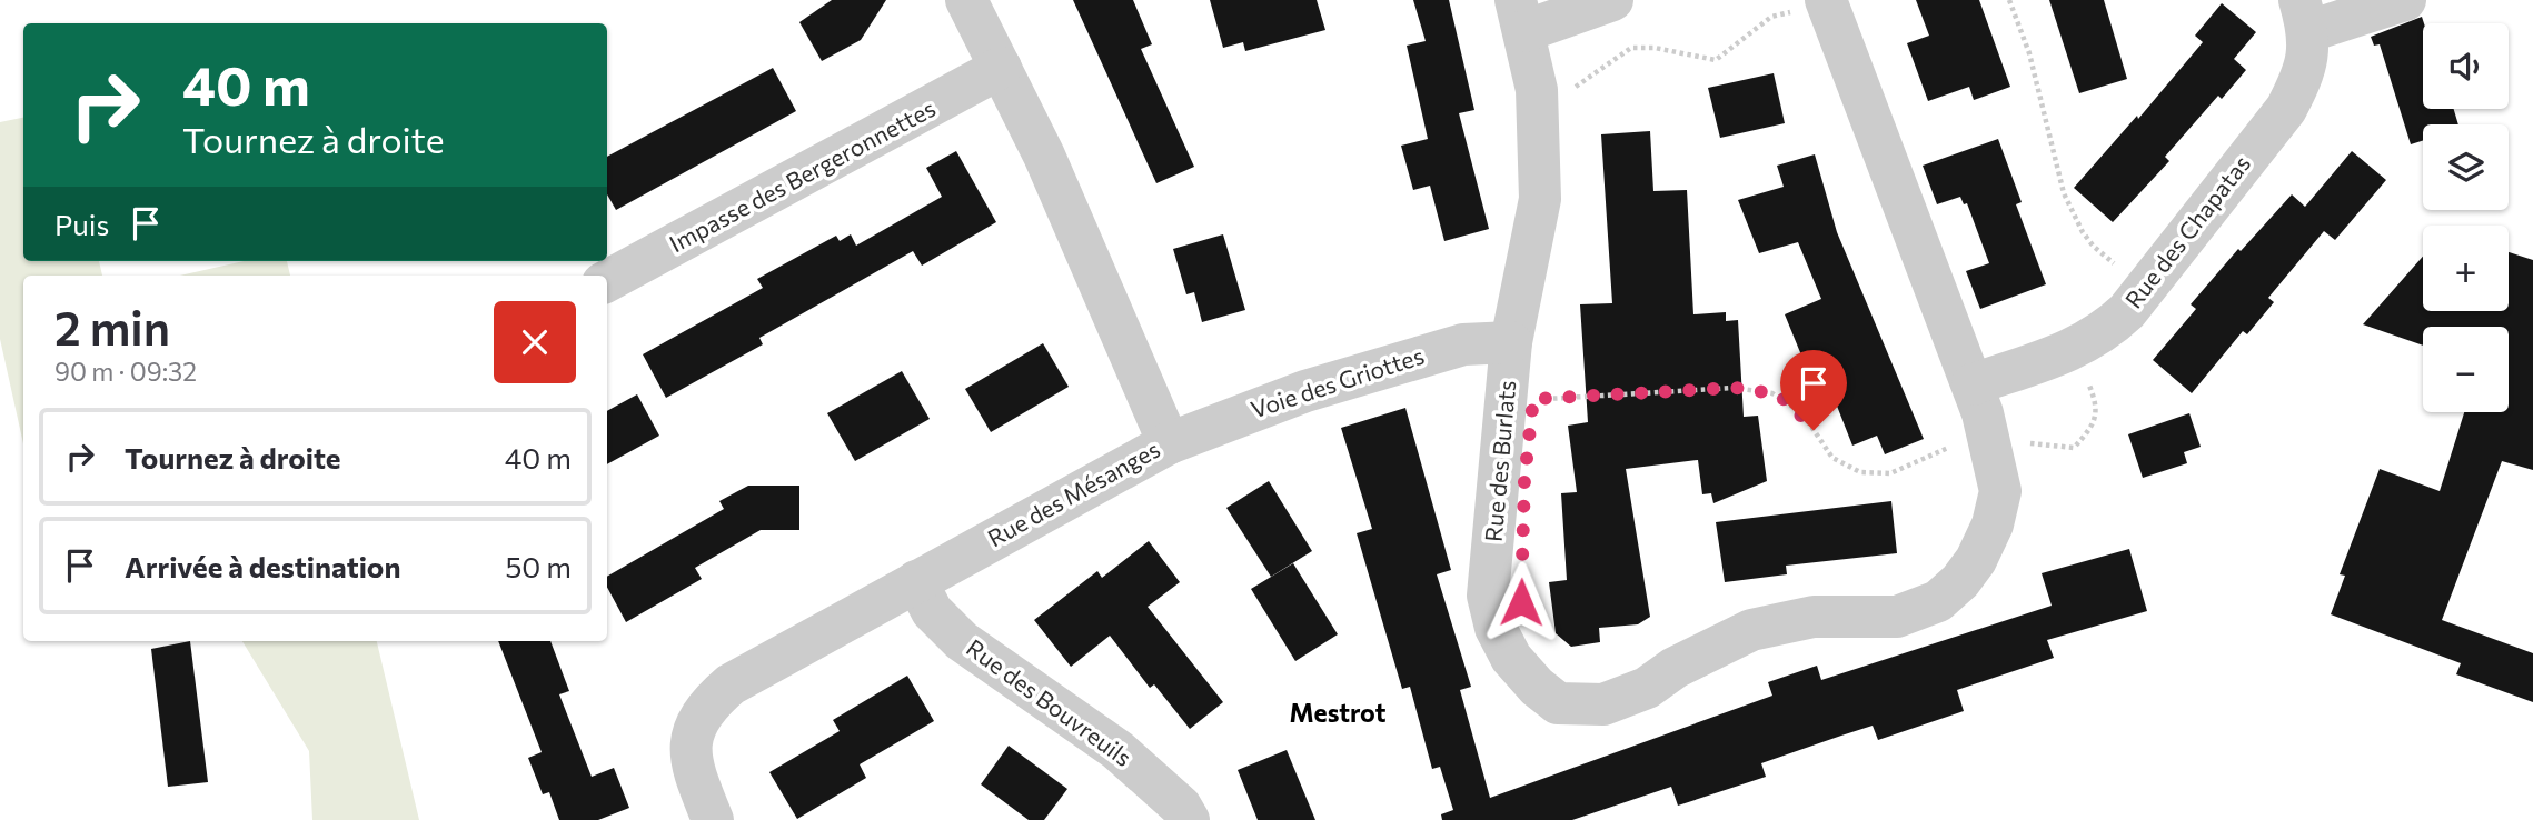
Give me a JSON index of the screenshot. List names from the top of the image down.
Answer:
{
  "streets": {
    "street": [
      "Impasse des Bergeronnettes",
      "Rue des Chapatas",
      "Voie des Griottes",
      "Rue des Burlats",
      "Rue des Mésanges",
      "Rue des Bouvreuils"
    ]
  },
  "crossings": [
    ["Impasse des Bergeronnettes", "Rue des Mésanges"],
    ["Rue des Chapatas", "Rue des Burlats"],
    ["Voie des Griottes", "Rue des Burlats"],
    ["Voie des Griottes", "Rue des Mésanges"],
    ["Rue des Mésanges", "Rue des Bouvreuils"]
  ],
  "districts": ["Mestrot"],
  "page": {
    "map_buttons": ["+", "−"],
    "turn": ["40 m", "Tournez à droite"],
    "then": "Puis",
    "heading": ["2 min", "90 m · 09:32"],
    "list": [
      {
        "name": "Tournez à droite",
        "value": "40 m"
      },
      {
        "name": "Arrivée à destination",
        "value": "50 m"
      }
    ]
  }
}
